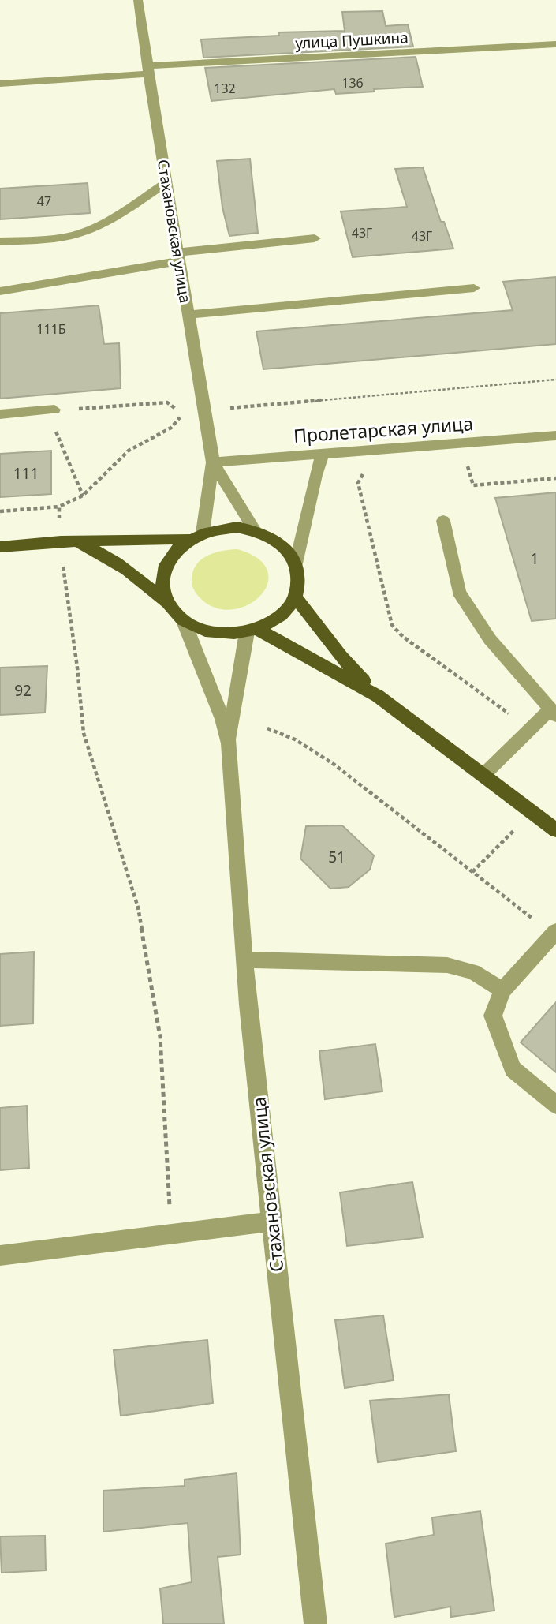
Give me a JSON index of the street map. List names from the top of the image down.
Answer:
{
  "streets": {
    "street": ["улица Пушкина", "Стахановская улица", "Пролетарская улица"]
  },
  "crossings": [
    ["улица Пушкина", "Стахановская улица"],
    ["Стахановская улица", "Пролетарская улица"]
  ],
  "house_numbers": [
    "136",
    "132",
    "47",
    "43Г",
    "43Г",
    "111Б",
    "111",
    "1",
    "92",
    "51"
  ]
}
